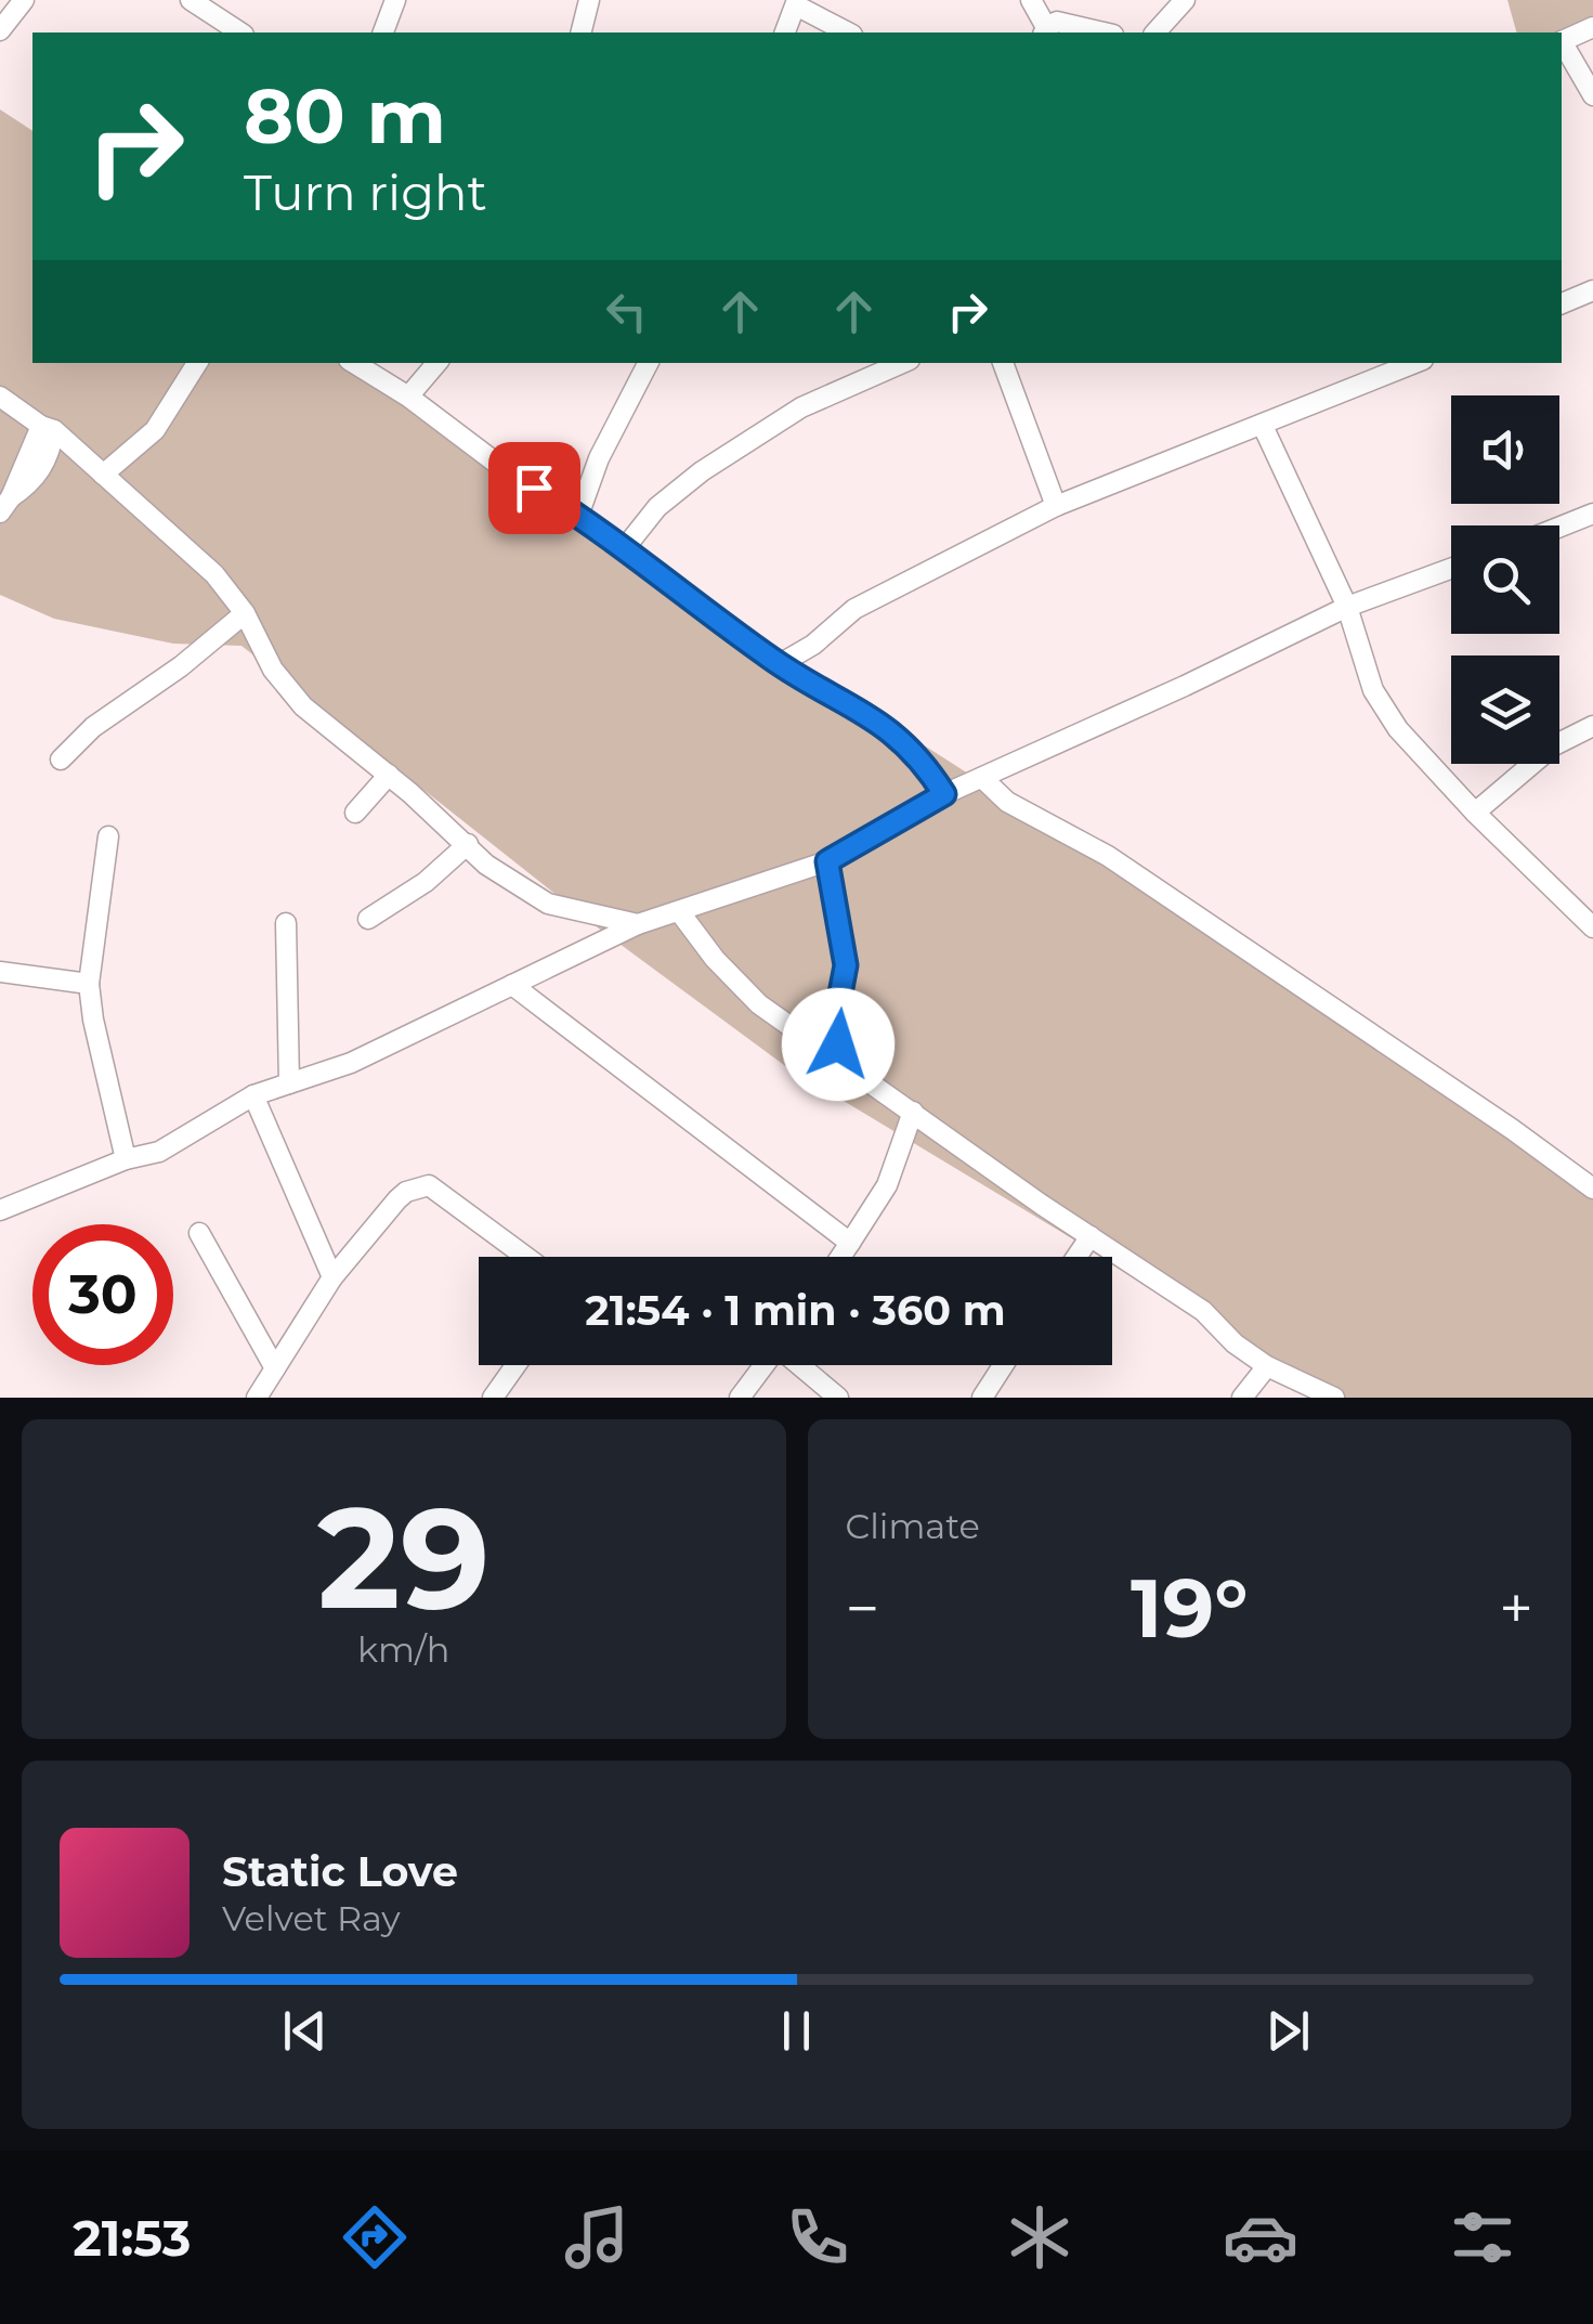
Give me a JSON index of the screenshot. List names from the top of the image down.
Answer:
{
  "page": {
    "turn": ["80 m", "Turn right"],
    "limit": "30",
    "trip": "21:54 · 1 min · 360 m",
    "tile": [
      ["29", "km/h"],
      "Climate"
    ],
    "heat": ["−", "19°", "+"],
    "song": ["Static Love", "Velvet Ray"],
    "tabs": "21:53"
  }
}
